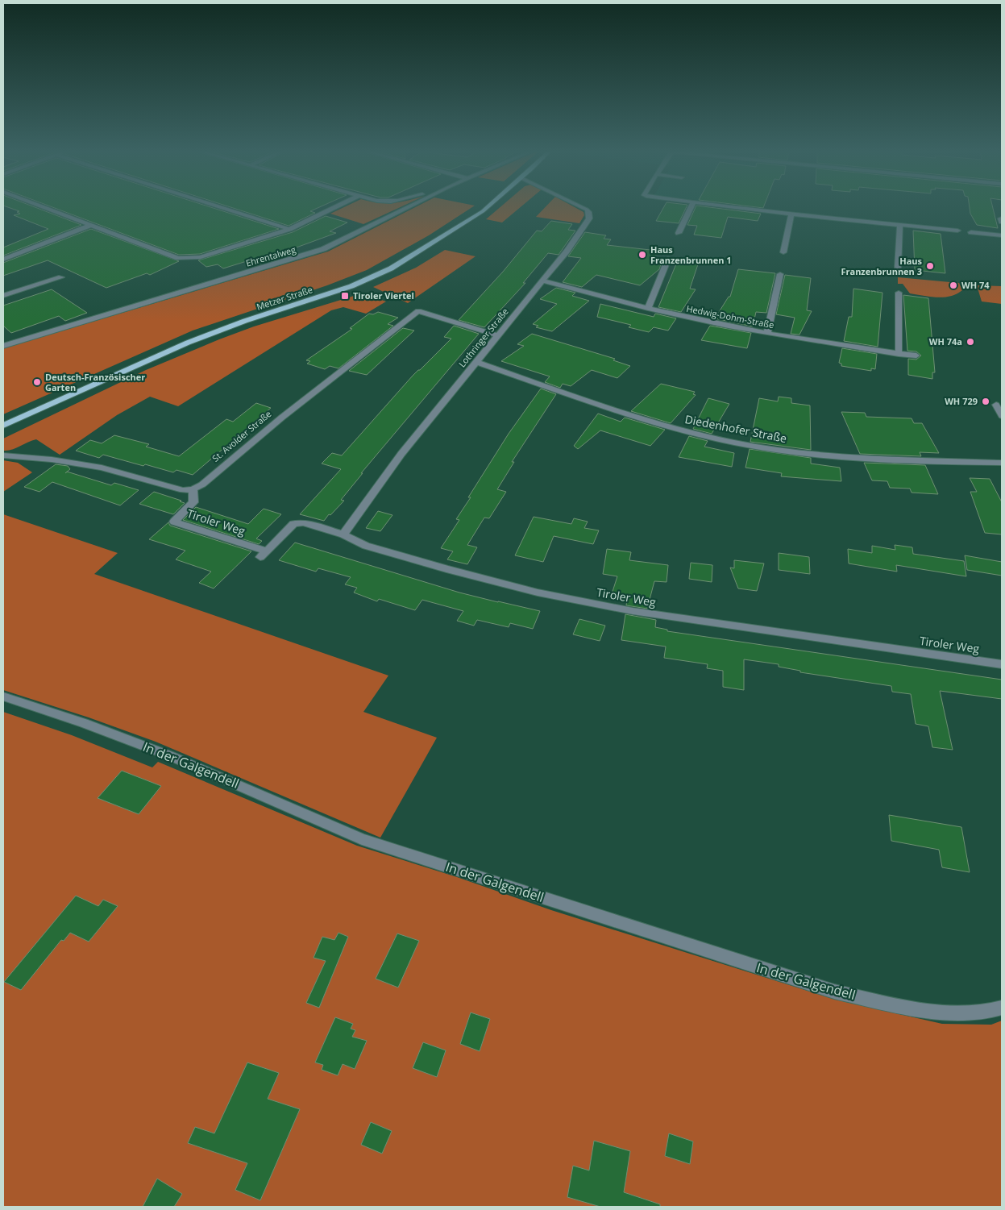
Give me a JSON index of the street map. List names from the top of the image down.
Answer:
{
  "streets": {
    "main road": ["Metzer Straße"],
    "street": [
      "Ehrentalweg",
      "Hedwig-Dohm-Straße",
      "Lothringer Straße",
      "Diedenhofer Straße",
      "St. Avolder Straße",
      "Tiroler Weg",
      "In der Galgendell"
    ]
  },
  "crossings": [
    ["Hedwig-Dohm-Straße", "Lothringer Straße"],
    ["Lothringer Straße", "Diedenhofer Straße"],
    ["Lothringer Straße", "St. Avolder Straße"],
    ["Lothringer Straße", "Tiroler Weg"],
    ["St. Avolder Straße", "Tiroler Weg"]
  ],
  "places": {
    "other": [
      "Haus Franzenbrunnen 1",
      "Haus Franzenbrunnen 3",
      "WH 74",
      "WH 74a",
      "Deutsch-Französischer Garten",
      "WH 729"
    ],
    "transit": ["Tiroler Viertel"]
  }
}
